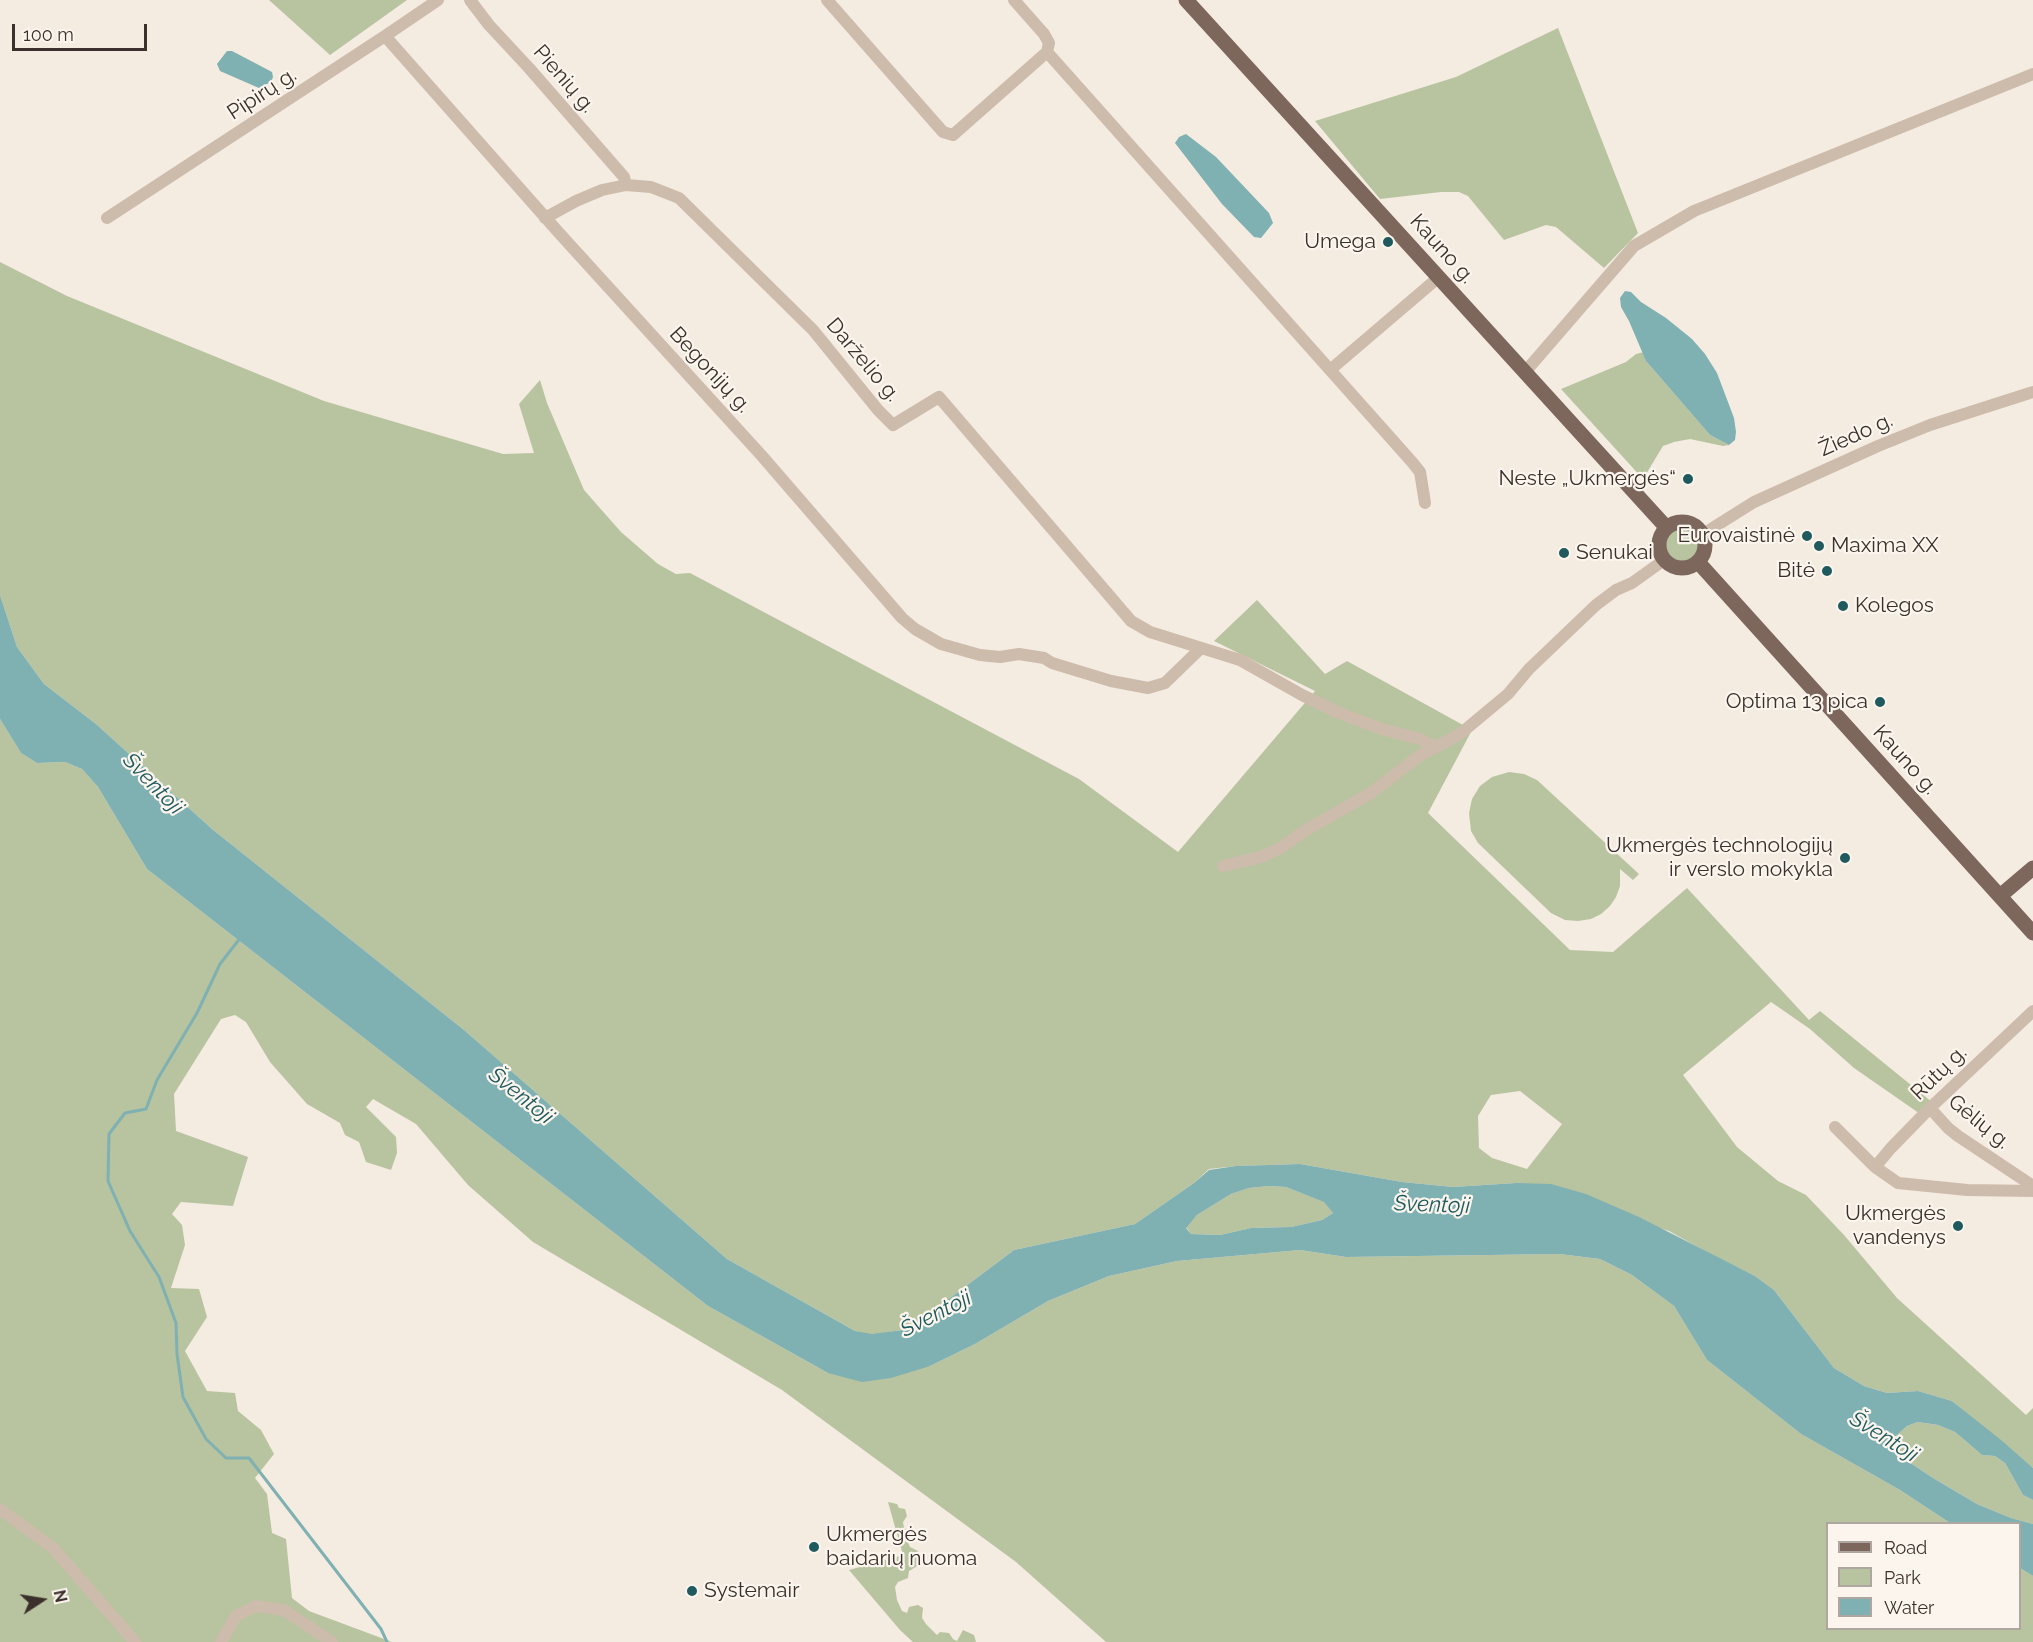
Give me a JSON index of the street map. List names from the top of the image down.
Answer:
{
  "streets": {
    "main road": ["Kauno g."],
    "street": [
      "Pienių g.",
      "Pipirų g.",
      "Darželio g.",
      "Begonijų g.",
      "Žiedo g.",
      "Rūtų g.",
      "Gėlių g."
    ]
  },
  "crossings": [
    ["Pienių g.", "Darželio g."],
    ["Pipirų g.", "Begonijų g."],
    ["Kauno g.", "Žiedo g."],
    ["Darželio g.", "Begonijų g."],
    ["Rūtų g.", "Gėlių g."]
  ],
  "water": ["Šventoji"],
  "places": [
    "Umega",
    "Neste „Ukmergės“",
    "Eurovaistinė",
    "Maxima XX",
    "Senukai",
    "Bitė",
    "Kolegos",
    "Optima 13 pica",
    "Ukmergės technologijų ir verslo mokykla",
    "Ukmergės vandenys",
    "Ukmergės baidarių nuoma",
    "Systemair"
  ],
  "legend": ["Road", "Park", "Water"],
  "scale_bar": "100 m",
  "north": "right"
}
